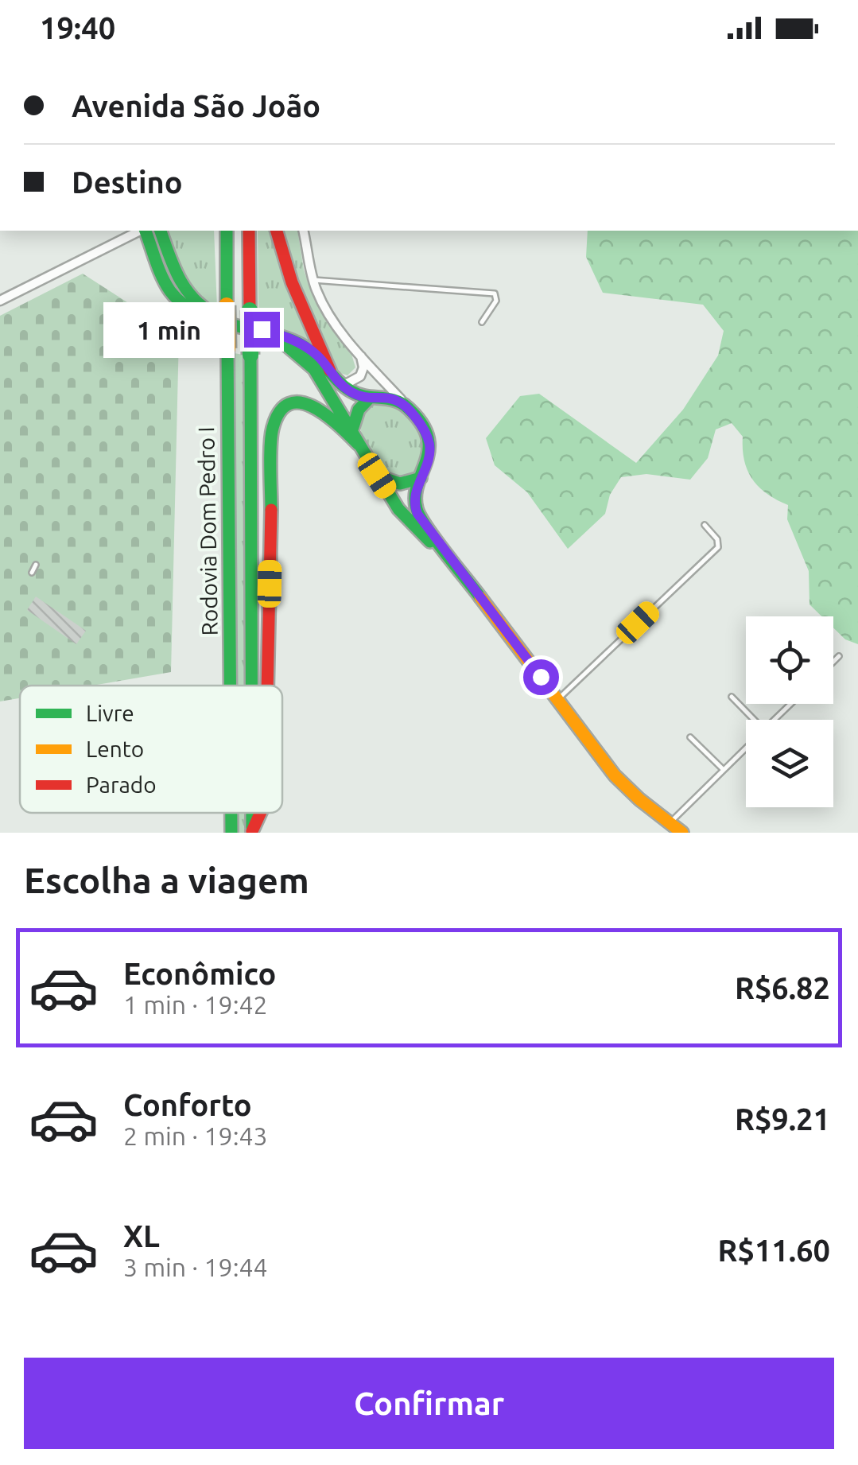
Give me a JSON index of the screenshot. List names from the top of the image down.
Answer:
{
  "streets": {
    "main road": ["Rodovia Dom Pedro I"]
  },
  "legend": ["Livre", "Lento", "Parado"],
  "page": {
    "status": "19:40",
    "banner": ["Avenida São João", "Destino"],
    "bubble": "1 min",
    "heading": "Escolha a viagem",
    "list": [
      {
        "name": "Econômico",
        "note": "1 min · 19:42",
        "value": "R$6.82"
      },
      {
        "name": "Conforto",
        "note": "2 min · 19:43",
        "value": "R$9.21"
      },
      {
        "name": "XL",
        "note": "3 min · 19:44",
        "value": "R$11.60"
      }
    ],
    "buttons": "Confirmar"
  }
}
